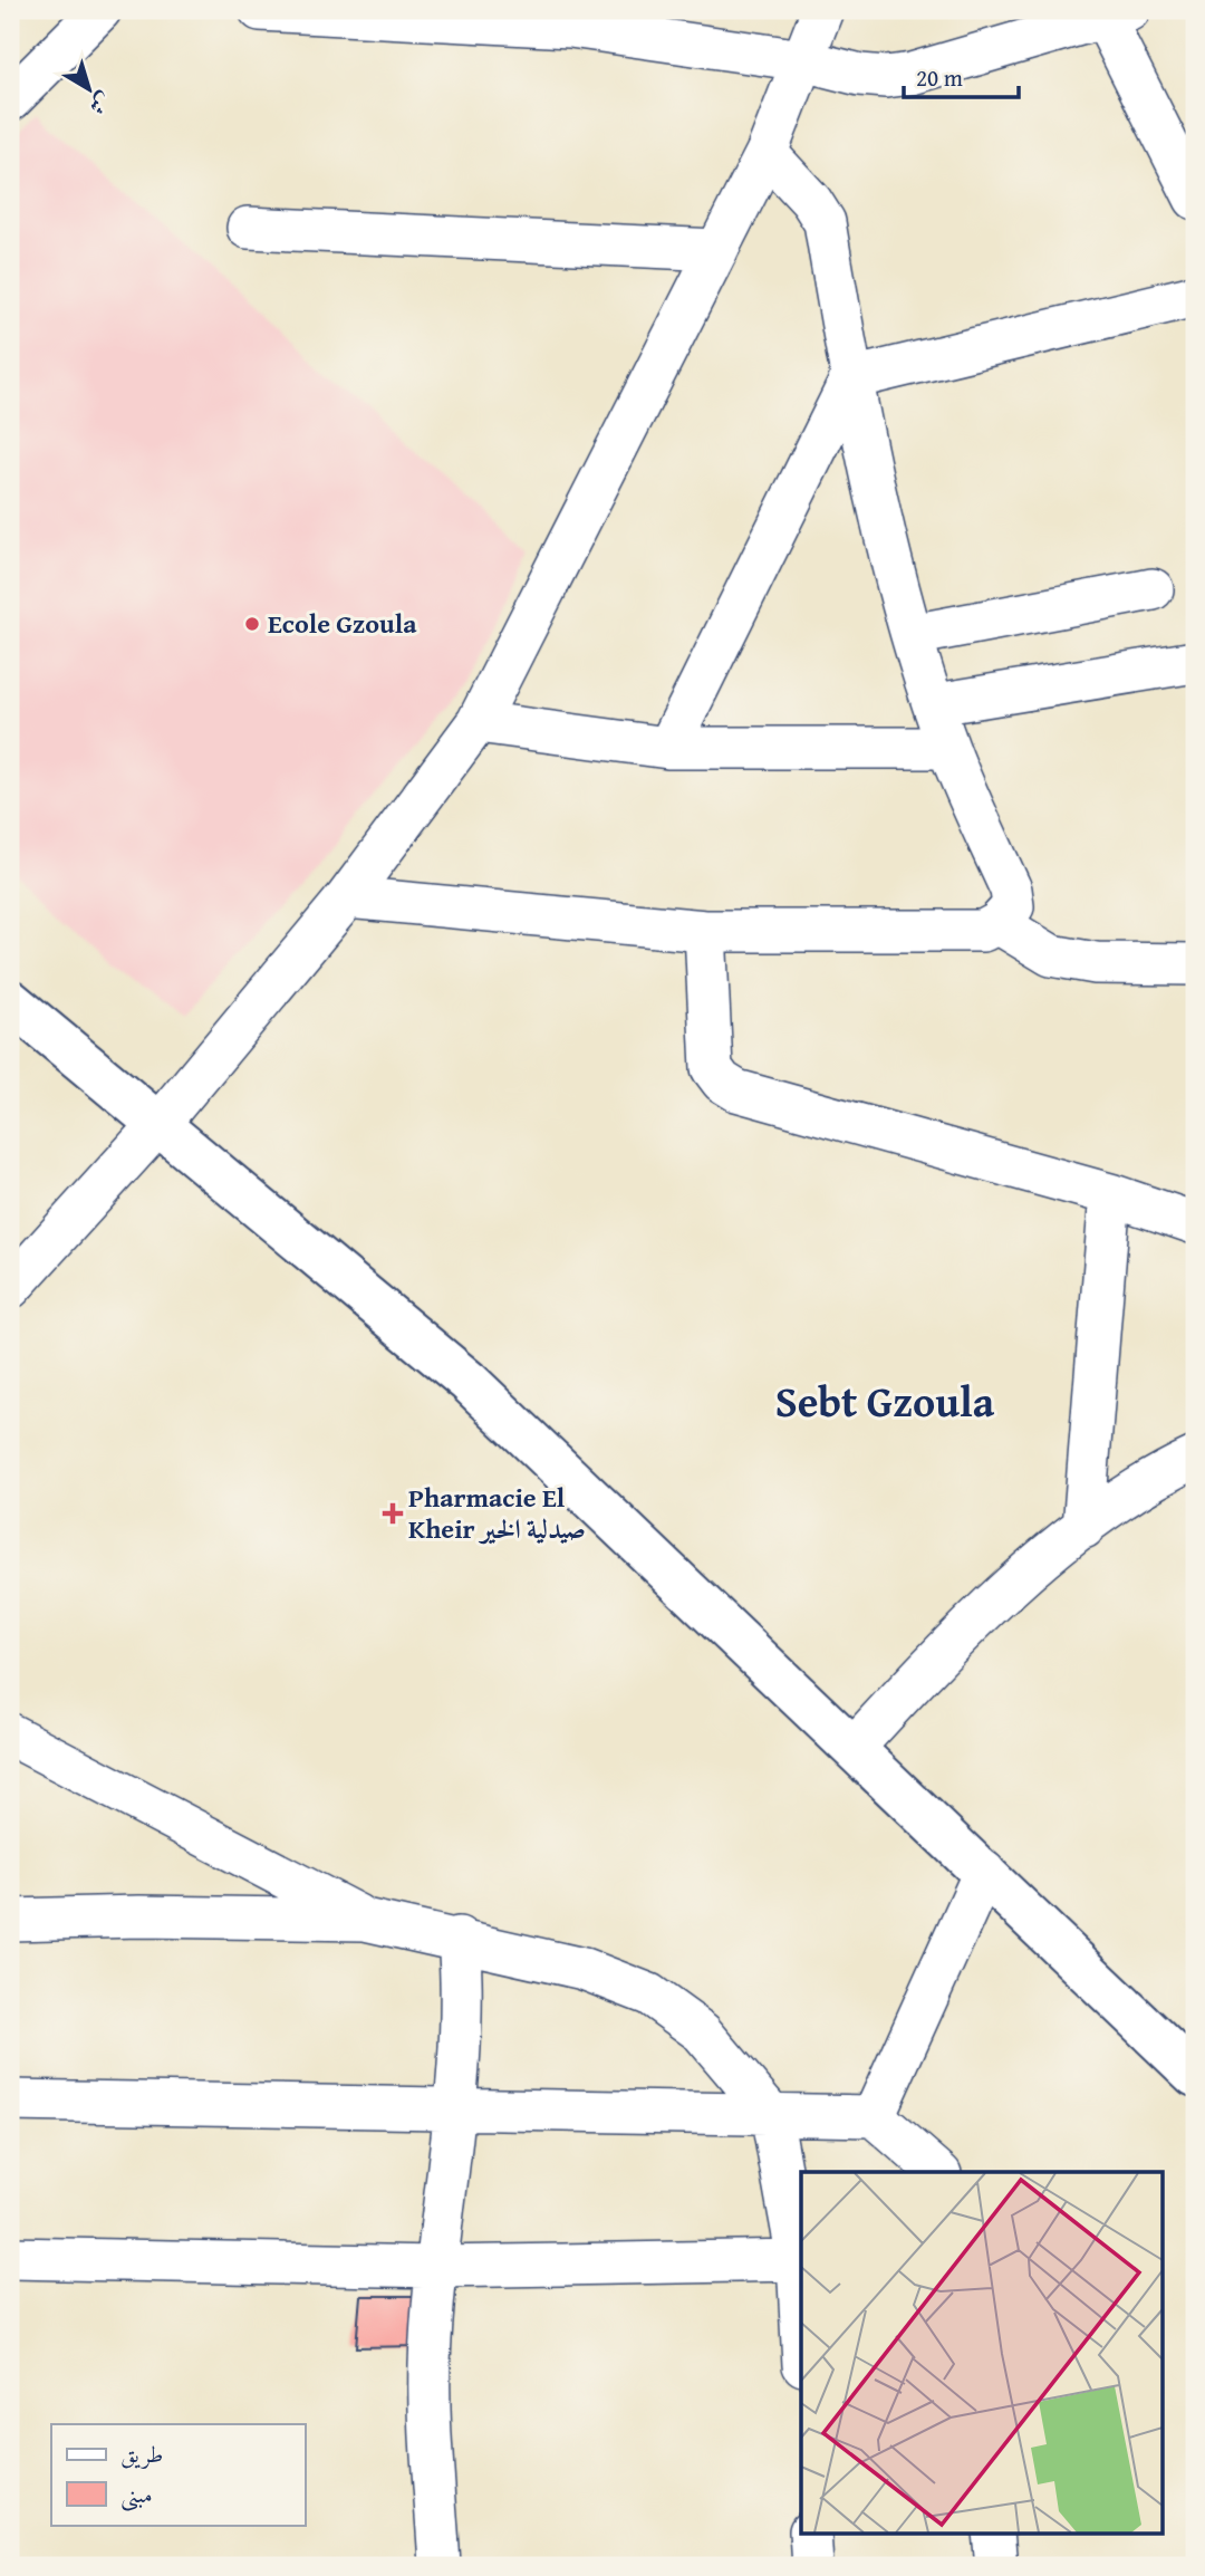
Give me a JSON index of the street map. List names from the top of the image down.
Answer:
{
  "districts": ["Sebt Gzoula"],
  "places": {
    "other": ["Ecole Gzoula"],
    "health": ["Pharmacie El Kheir صيدلية الخير"]
  },
  "legend": ["طريق", "مبنى"],
  "scale_bar": "20 m",
  "north": "bottom right"
}
